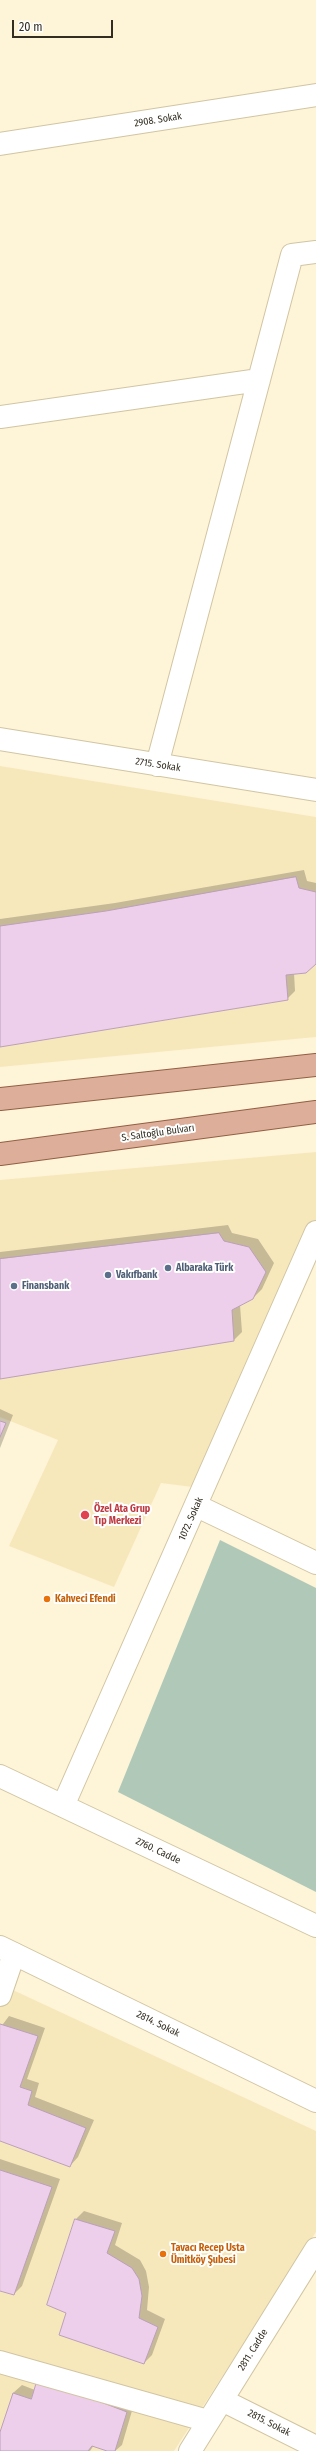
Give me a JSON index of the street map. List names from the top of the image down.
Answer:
{
  "streets": {
    "main road": ["S. Saltoğlu Bulvarı"],
    "street": [
      "2908. Sokak",
      "2715. Sokak",
      "1072. Sokak",
      "2760. Cadde",
      "2814. Sokak",
      "2811. Cadde",
      "2815. Sokak"
    ]
  },
  "crossings": [
    ["1072. Sokak", "2760. Cadde"],
    ["2811. Cadde", "2815. Sokak"]
  ],
  "places": [
    "Albaraka Türk",
    "Vakıfbank",
    "Finansbank",
    "Özel Ata Grup Tıp Merkezi",
    "Kahveci Efendi",
    "Tavacı Recep Usta Ümitköy Şubesi"
  ],
  "scale_bar": "20 m"
}
